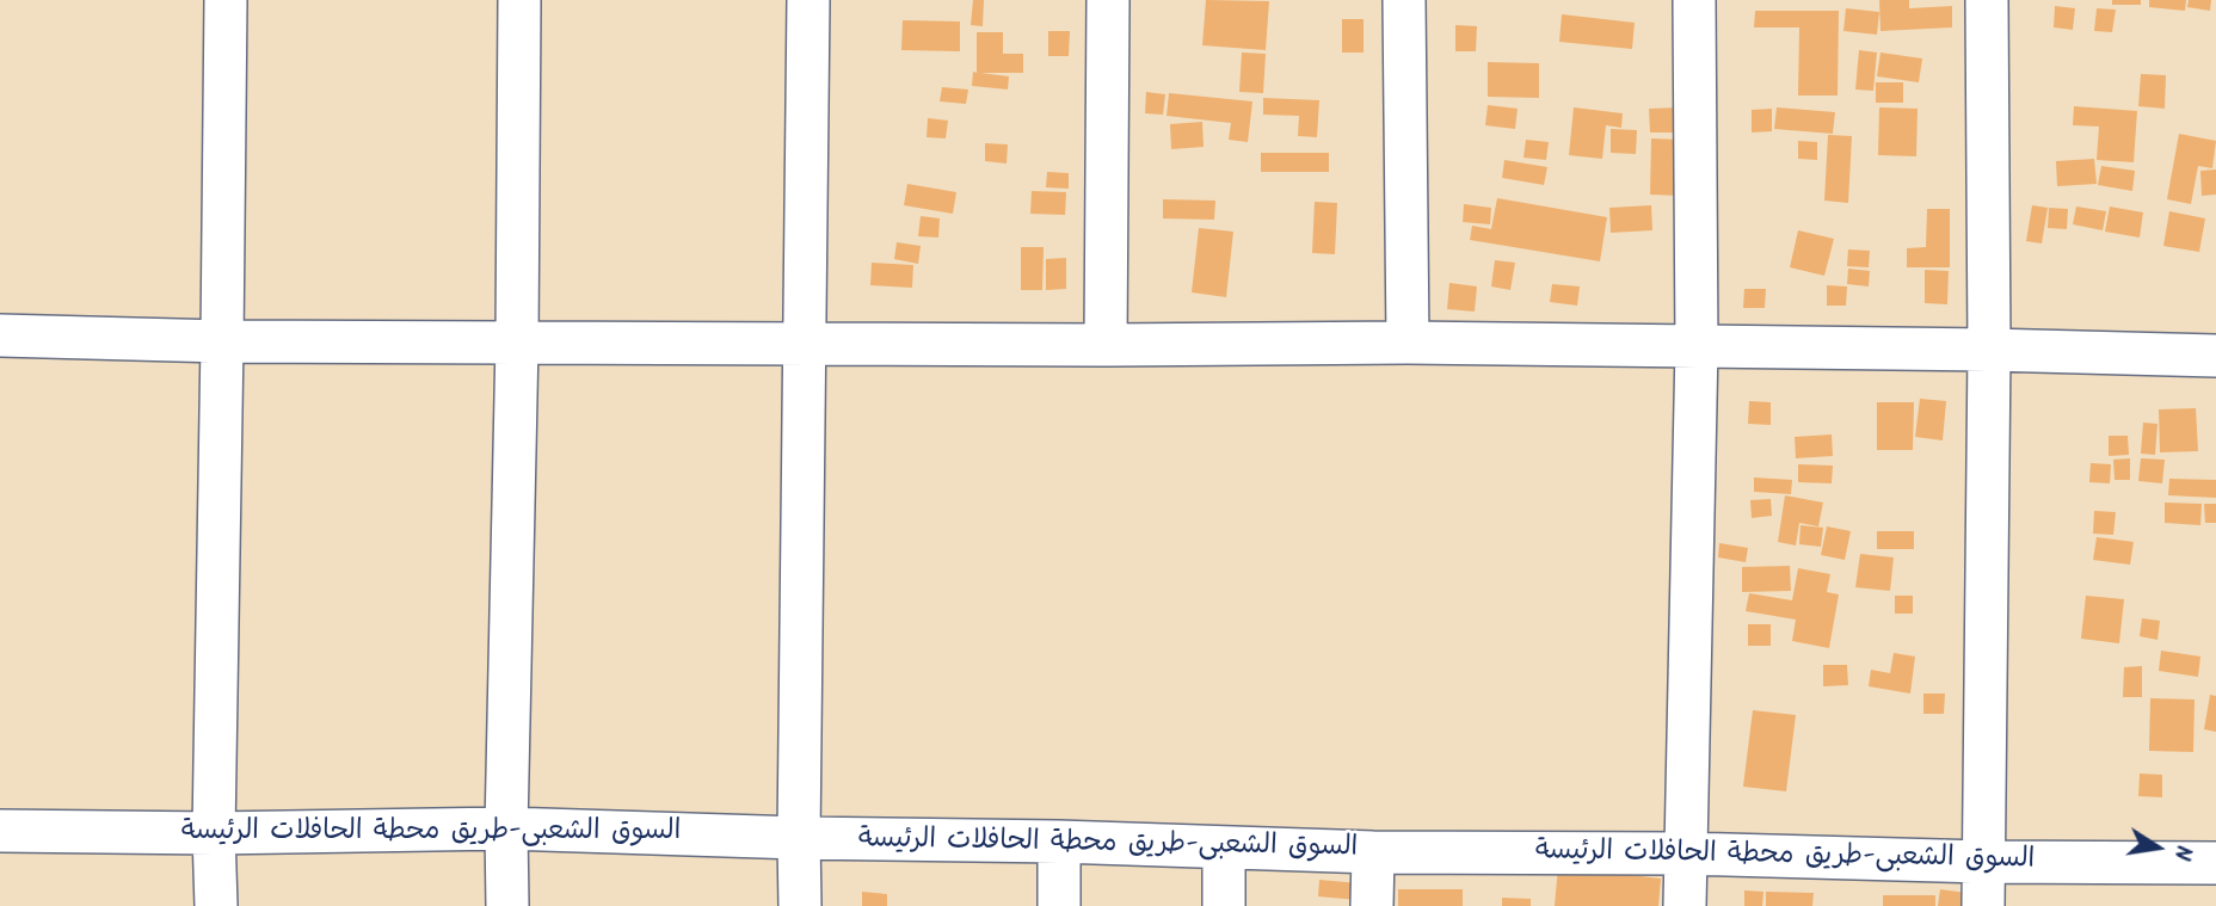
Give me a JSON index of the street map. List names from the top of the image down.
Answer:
{
  "streets": {
    "street": ["السوق الشعبى-طريق محطة الحافلات الرئيسة"]
  },
  "north": "right"
}
